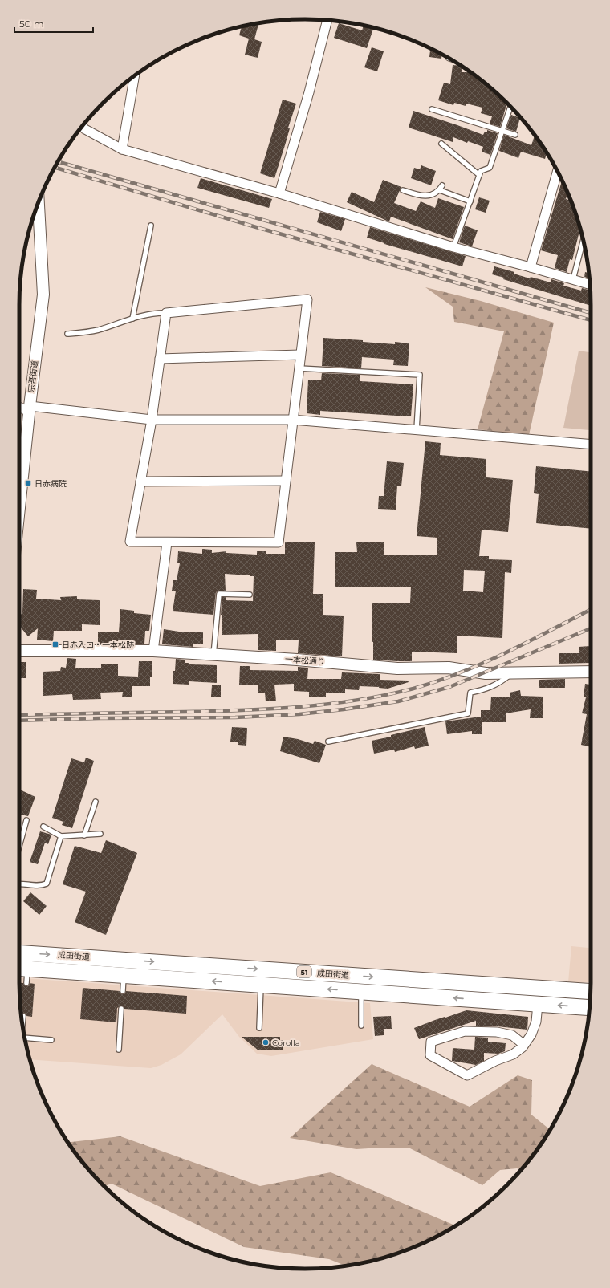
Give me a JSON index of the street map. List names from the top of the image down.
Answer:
{
  "streets": {
    "highway": ["成田街道", "51"],
    "street": ["宗吾街道", "一本松通り"]
  },
  "places": {
    "transit": ["日赤病院", "日赤入口・一本松跡"],
    "other": ["Corolla"]
  },
  "scale_bar": "50 m"
}
